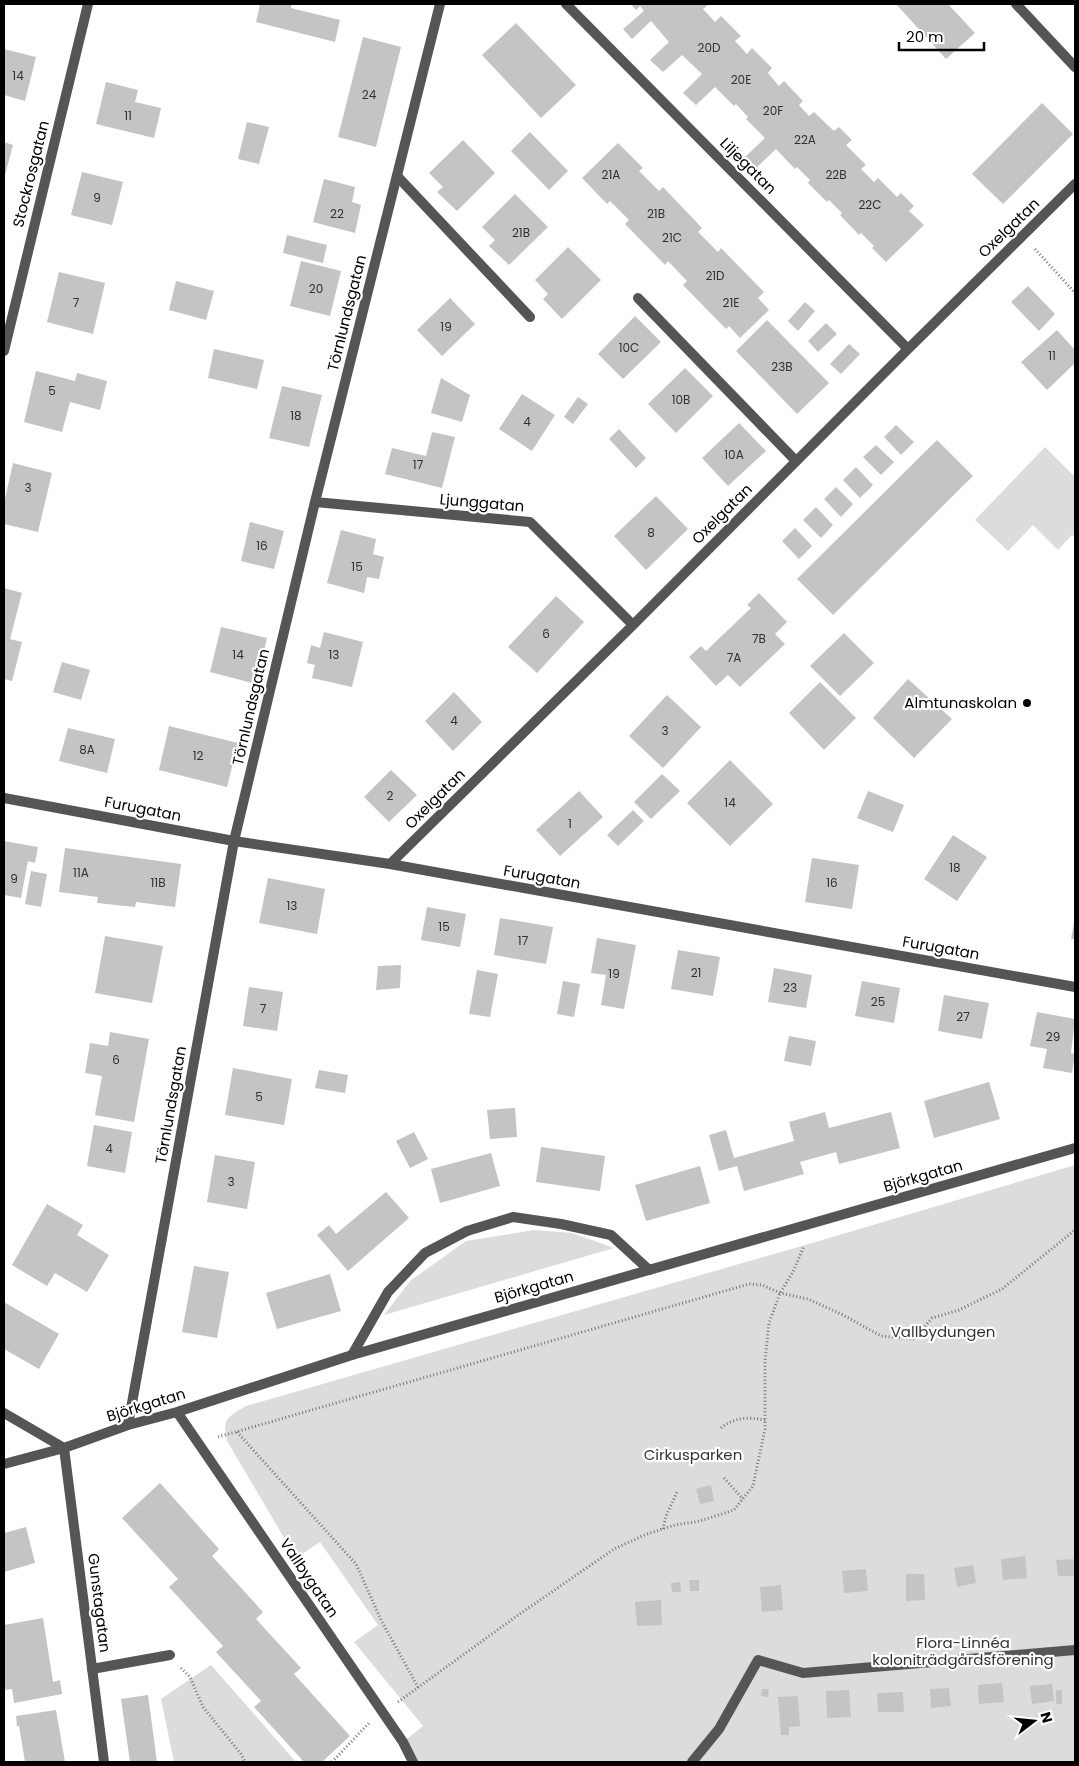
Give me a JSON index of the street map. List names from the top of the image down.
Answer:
{
  "streets": {
    "street": [
      "Liljegatan",
      "Stockrosgatan",
      "Oxelgatan",
      "Törnlundsgatan",
      "Ljunggatan",
      "Furugatan",
      "Björkgatan",
      "Vallbygatan",
      "Gunstagatan"
    ]
  },
  "crossings": [
    ["Liljegatan", "Oxelgatan"],
    ["Oxelgatan", "Ljunggatan"],
    ["Oxelgatan", "Furugatan"],
    ["Törnlundsgatan", "Ljunggatan"],
    ["Törnlundsgatan", "Furugatan"],
    ["Törnlundsgatan", "Björkgatan"],
    ["Björkgatan", "Vallbygatan"],
    ["Björkgatan", "Gunstagatan"]
  ],
  "parks": ["Vallbydungen", "Cirkusparken", "Flora-Linnéa koloniträdgårdsförening"],
  "places": ["Almtunaskolan"],
  "house_numbers": [
    "20D",
    "14",
    "20E",
    "24",
    "20F",
    "11",
    "22A",
    "21A",
    "22B",
    "9",
    "22C",
    "22",
    "21B",
    "21B",
    "21C",
    "21D",
    "20",
    "7",
    "21E",
    "19",
    "10C",
    "11",
    "23B",
    "5",
    "10B",
    "18",
    "4",
    "10A",
    "17",
    "3",
    "8",
    "16",
    "15",
    "6",
    "7B",
    "14",
    "13",
    "7A",
    "4",
    "3",
    "8A",
    "12",
    "2",
    "14",
    "1",
    "18",
    "11A",
    "9",
    "11B",
    "16",
    "13",
    "15",
    "17",
    "21",
    "19",
    "23",
    "25",
    "7",
    "27",
    "29",
    "6",
    "5",
    "4",
    "3"
  ],
  "scale_bar": "20 m",
  "north": "right"
}
